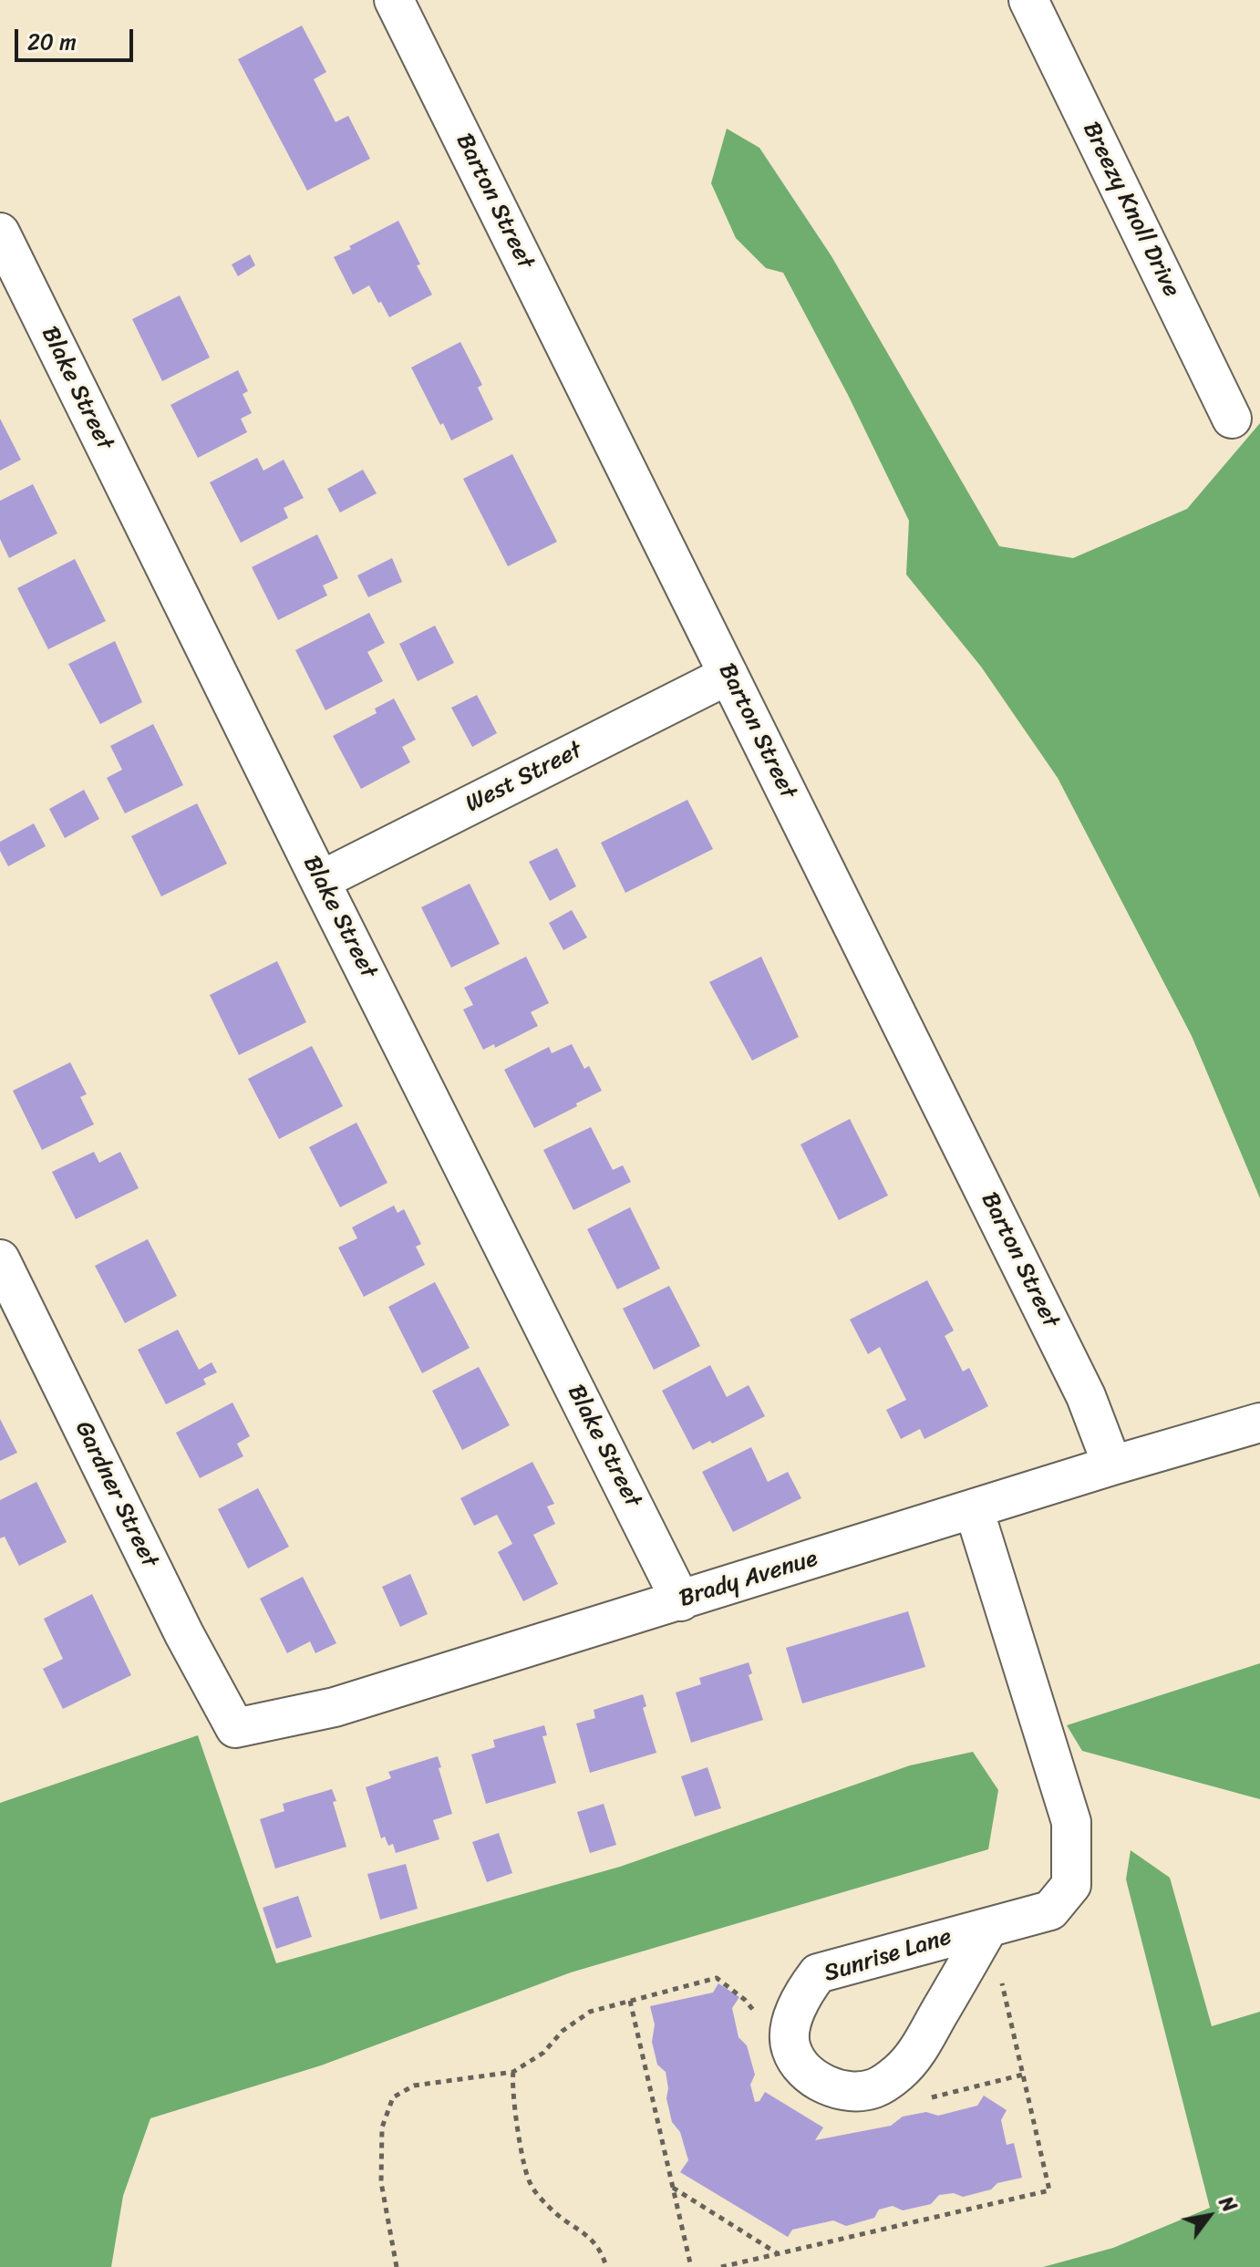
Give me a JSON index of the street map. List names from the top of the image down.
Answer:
{
  "streets": {
    "street": [
      "Barton Street",
      "Breezy Knoll Drive",
      "Blake Street",
      "West Street",
      "Gardner Street",
      "Brady Avenue",
      "Sunrise Lane"
    ]
  },
  "crossings": [
    ["Barton Street", "West Street"],
    ["Barton Street", "Brady Avenue"],
    ["Blake Street", "West Street"],
    ["Blake Street", "Brady Avenue"],
    ["Gardner Street", "Brady Avenue"],
    ["Brady Avenue", "Sunrise Lane"]
  ],
  "scale_bar": "20 m",
  "north": "top right"
}
